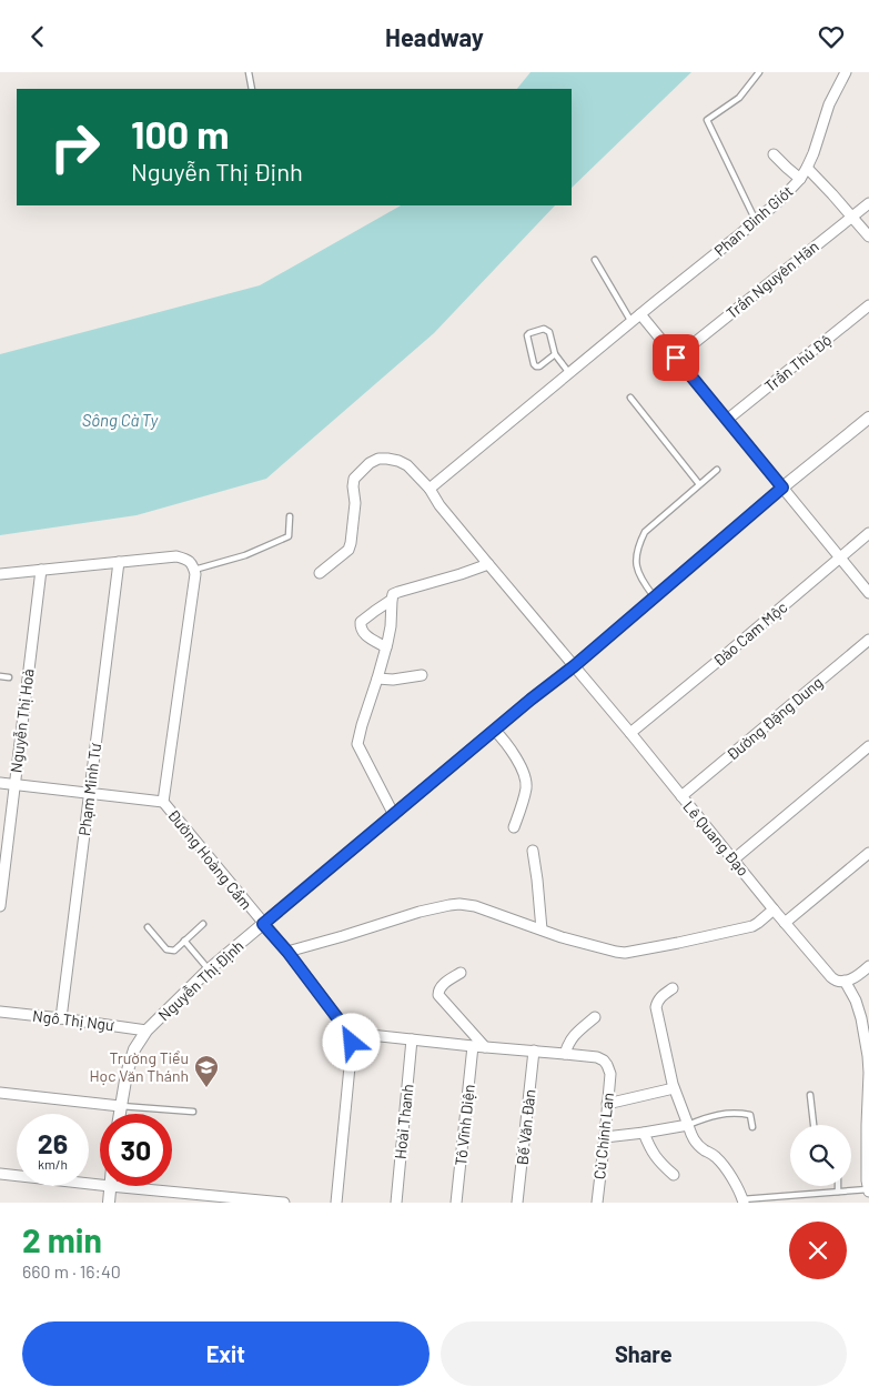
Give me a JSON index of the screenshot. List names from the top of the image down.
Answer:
{
  "streets": {
    "street": [
      "Phan Đình Giót",
      "Trần Nguyên Hãn",
      "Trần Thủ Độ",
      "Đào Cam Mộc",
      "Đường Đặng Dung",
      "Nguyễn Thị Hoà",
      "Phạm Minh Tư",
      "Lê Quang Đạo",
      "Đường Hoàng Cầm",
      "Nguyễn Thị Định",
      "Ngô Thị Ngư",
      "Hoài Thanh",
      "Tô Vĩnh Diện",
      "Bế Văn Đàn",
      "Cù Chính Lan"
    ]
  },
  "crossings": [
    ["Phan Đình Giót", "Lê Quang Đạo"],
    ["Đào Cam Mộc", "Lê Quang Đạo"],
    ["Đường Đặng Dung", "Lê Quang Đạo"],
    ["Phạm Minh Tư", "Ngô Thị Ngư"],
    ["Lê Quang Đạo", "Nguyễn Thị Định"],
    ["Đường Hoàng Cầm", "Nguyễn Thị Định"],
    ["Nguyễn Thị Định", "Ngô Thị Ngư"]
  ],
  "water": ["Sông Cà Ty"],
  "places": {
    "school or university": ["Trường Tiểu Học Văn Thánh"]
  },
  "page": {
    "header": "Headway",
    "turn": ["100 m", "Nguyễn Thị Định"],
    "speed": "26 km/h",
    "limit": "30",
    "heading": ["2 min", "660 m · 16:40"],
    "buttons": ["Exit", "Share"]
  }
}
